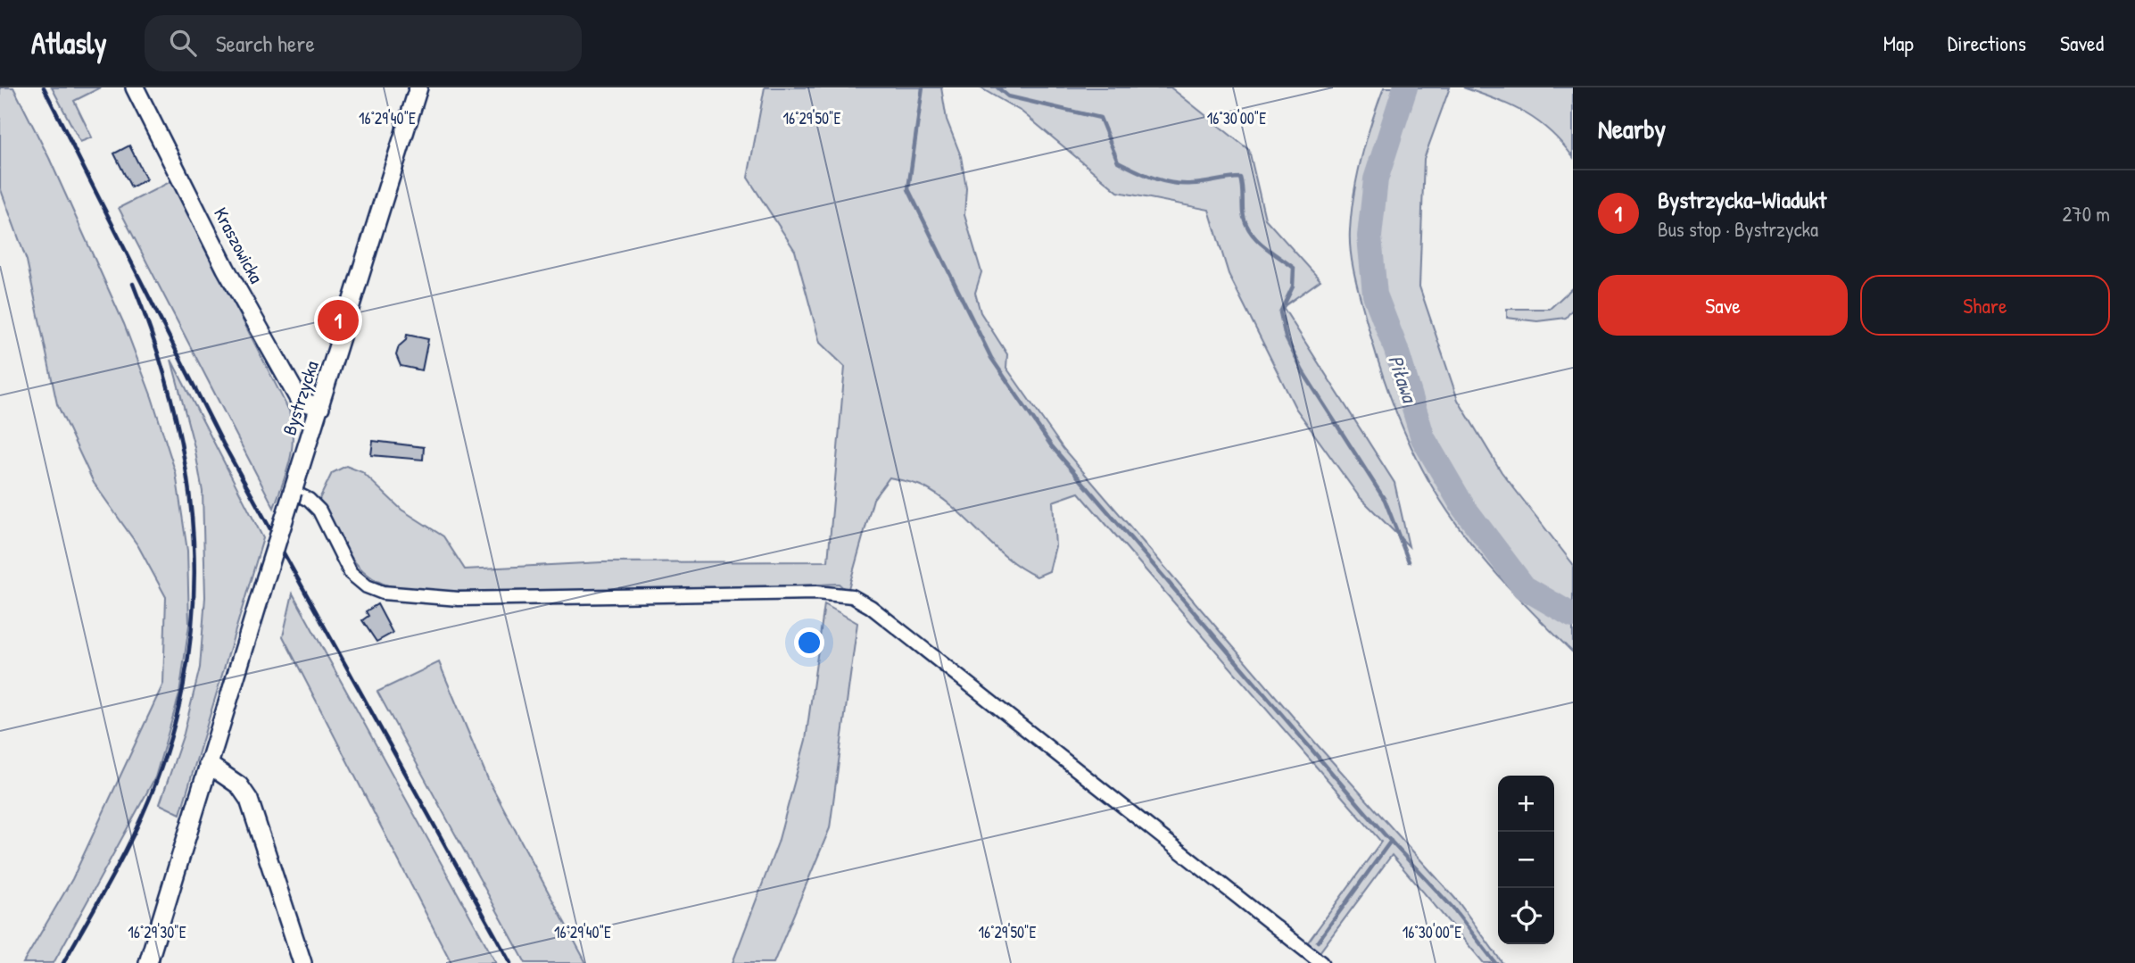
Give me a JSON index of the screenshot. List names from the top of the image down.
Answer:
{
  "streets": {
    "street": ["Kraszowicka", "Bystrzycka"]
  },
  "crossings": [
    ["Kraszowicka", "Bystrzycka"]
  ],
  "water": ["Piława"],
  "page": {
    "header": "Atlasly",
    "search": "Search here",
    "nav": ["Map", "Directions", "Saved"],
    "heading": "Nearby",
    "list": [
      {
        "mark": "1",
        "name": "Bystrzycka-Wiadukt",
        "note": "Bus stop · Bystrzycka",
        "value": "270 m"
      }
    ],
    "buttons": ["Save", "Share"],
    "pins": "1",
    "map_buttons": ["+", "−"]
  },
  "coordinates": [
    "16°29'40\"E",
    "16°29'50\"E",
    "16°30'00\"E",
    "16°29'30\"E"
  ]
}
